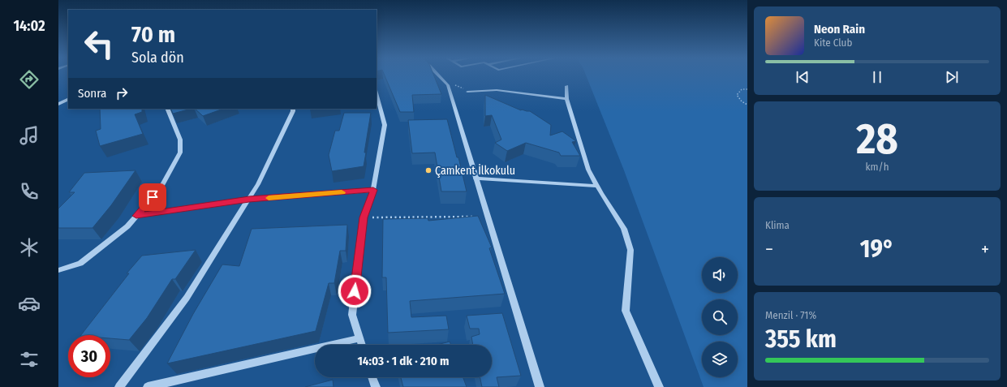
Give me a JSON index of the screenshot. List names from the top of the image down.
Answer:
{
  "places": ["Çamkent İlkokulu"],
  "page": {
    "tabs": "14:02",
    "turn": ["70 m", "Sola dön"],
    "song": ["Neon Rain", "Kite Club"],
    "then": "Sonra",
    "tile": [
      ["28", "km/h"],
      "Klima",
      ["Menzil · 71%", "355 km"]
    ],
    "heat": ["−", "19°", "+"],
    "limit": "30",
    "trip": "14:03 · 1 dk · 210 m"
  }
}
